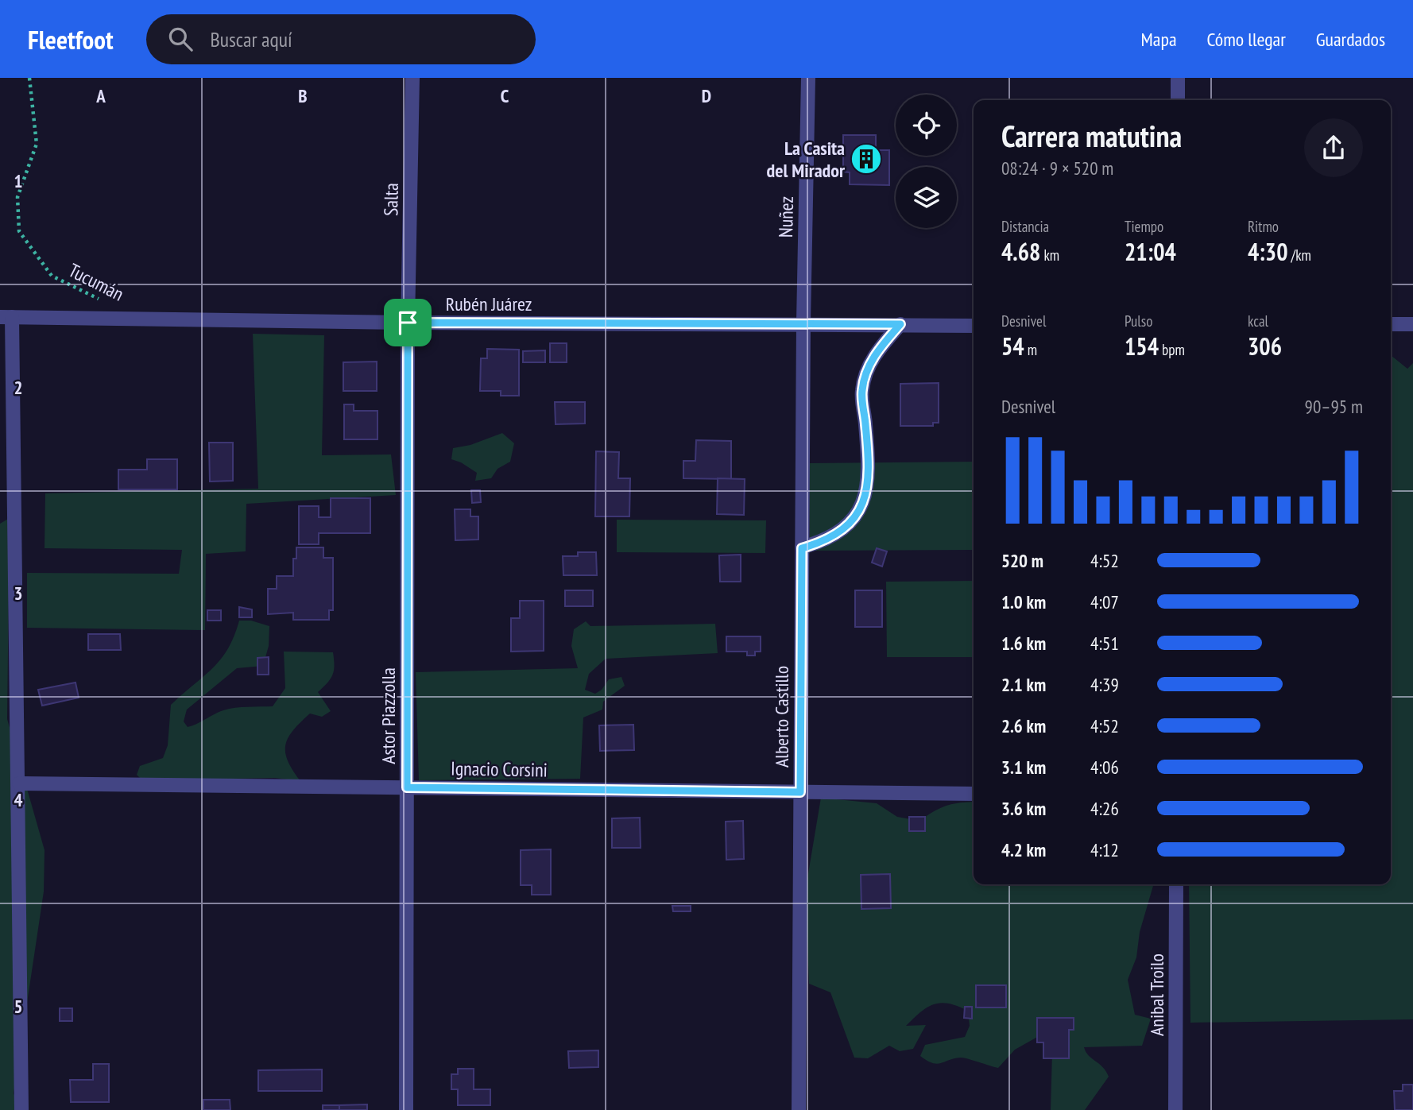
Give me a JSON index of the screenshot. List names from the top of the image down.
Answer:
{
  "streets": {
    "street": [
      "Salta",
      "Nuñez",
      "Rubén Juárez",
      "Astor Piazzolla",
      "Alberto Castillo",
      "Ignacio Corsini",
      "Anibal Troilo"
    ],
    "path": ["Tucumán"]
  },
  "crossings": [
    ["Salta", "Rubén Juárez"],
    ["Salta", "Astor Piazzolla"],
    ["Nuñez", "Rubén Juárez"],
    ["Nuñez", "Alberto Castillo"],
    ["Rubén Juárez", "Astor Piazzolla"],
    ["Rubén Juárez", "Alberto Castillo"],
    ["Astor Piazzolla", "Ignacio Corsini"],
    ["Alberto Castillo", "Ignacio Corsini"]
  ],
  "places": {
    "building": ["La Casita del Mirador"]
  },
  "page": {
    "header": "Fleetfoot",
    "search": "Buscar aquí",
    "nav": ["Mapa", "Cómo llegar", "Guardados"],
    "heading": ["Carrera matutina", "08:24 · 9 × 520 m"],
    "stats": [
      ["Distancia", "4.68 km"],
      ["Tiempo", "21:04"],
      ["Ritmo", "4:30 /km"],
      ["Desnivel", "54 m"],
      ["Pulso", "154 bpm"],
      ["kcal", "306"]
    ],
    "chart": ["Desnivel", "90–95 m"],
    "list": [
      {
        "name": "520 m",
        "note": "4:52"
      },
      {
        "name": "1.0 km",
        "note": "4:07"
      },
      {
        "name": "1.6 km",
        "note": "4:51"
      },
      {
        "name": "2.1 km",
        "note": "4:39"
      },
      {
        "name": "2.6 km",
        "note": "4:52"
      },
      {
        "name": "3.1 km",
        "note": "4:06"
      },
      {
        "name": "3.6 km",
        "note": "4:26"
      },
      {
        "name": "4.2 km",
        "note": "4:12"
      }
    ]
  },
  "grid": {
    "columns": [
      "A",
      "B",
      "C",
      "D"
    ],
    "rows": [
      "1",
      "2",
      "3",
      "4",
      "5"
    ]
  }
}
